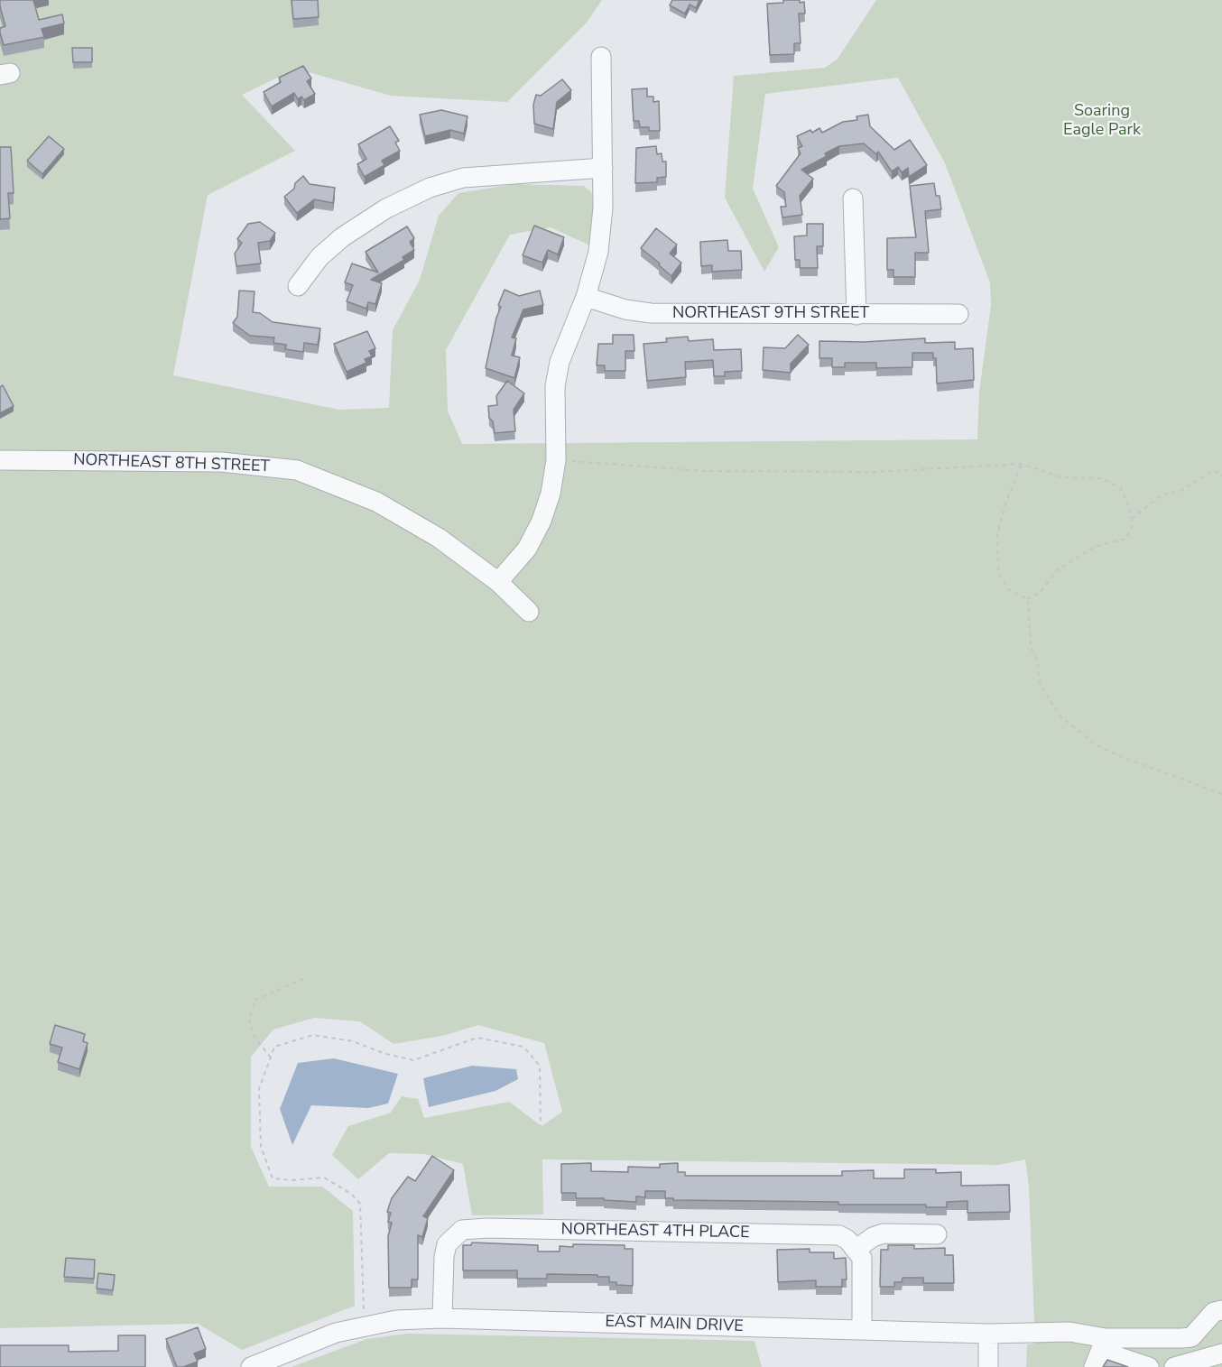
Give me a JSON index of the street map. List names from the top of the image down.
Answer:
{
  "streets": {
    "street": [
      "NORTHEAST 9TH STREET",
      "NORTHEAST 8TH STREET",
      "NORTHEAST 4TH PLACE",
      "EAST MAIN DRIVE"
    ]
  },
  "crossings": [
    ["NORTHEAST 4TH PLACE", "EAST MAIN DRIVE"]
  ],
  "parks": ["Soaring Eagle Park"]
}
